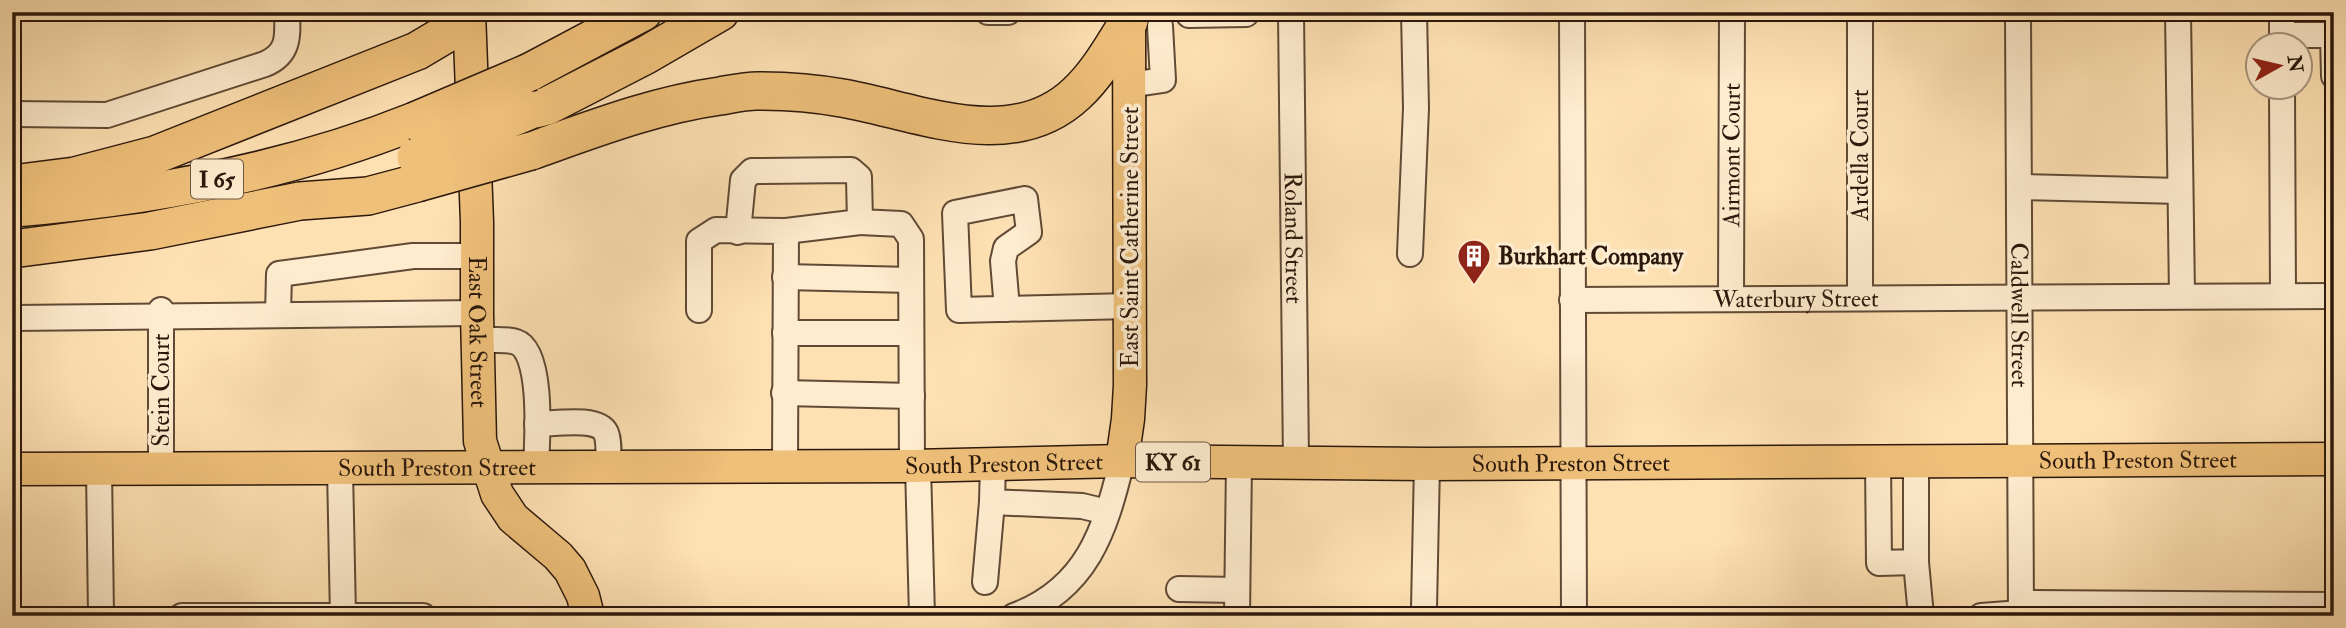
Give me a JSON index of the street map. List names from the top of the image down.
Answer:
{
  "streets": {
    "highway": ["I 65"],
    "main road": [
      "East Saint Catherine Street",
      "East Oak Street",
      "South Preston Street",
      "KY 61"
    ],
    "street": [
      "Ardella Court",
      "Airmont Court",
      "Roland Street",
      "Waterbury Street",
      "Caldwell Street",
      "Stein Court"
    ]
  },
  "crossings": [
    ["Ardella Court", "Waterbury Street"],
    ["Airmont Court", "Waterbury Street"],
    ["East Saint Catherine Street", "South Preston Street"],
    ["Roland Street", "South Preston Street"],
    ["Waterbury Street", "Caldwell Street"],
    ["Caldwell Street", "South Preston Street"],
    ["East Oak Street", "South Preston Street"],
    ["Stein Court", "South Preston Street"]
  ],
  "places": {
    "building": ["Burkhart Company"]
  },
  "north": "right"
}
